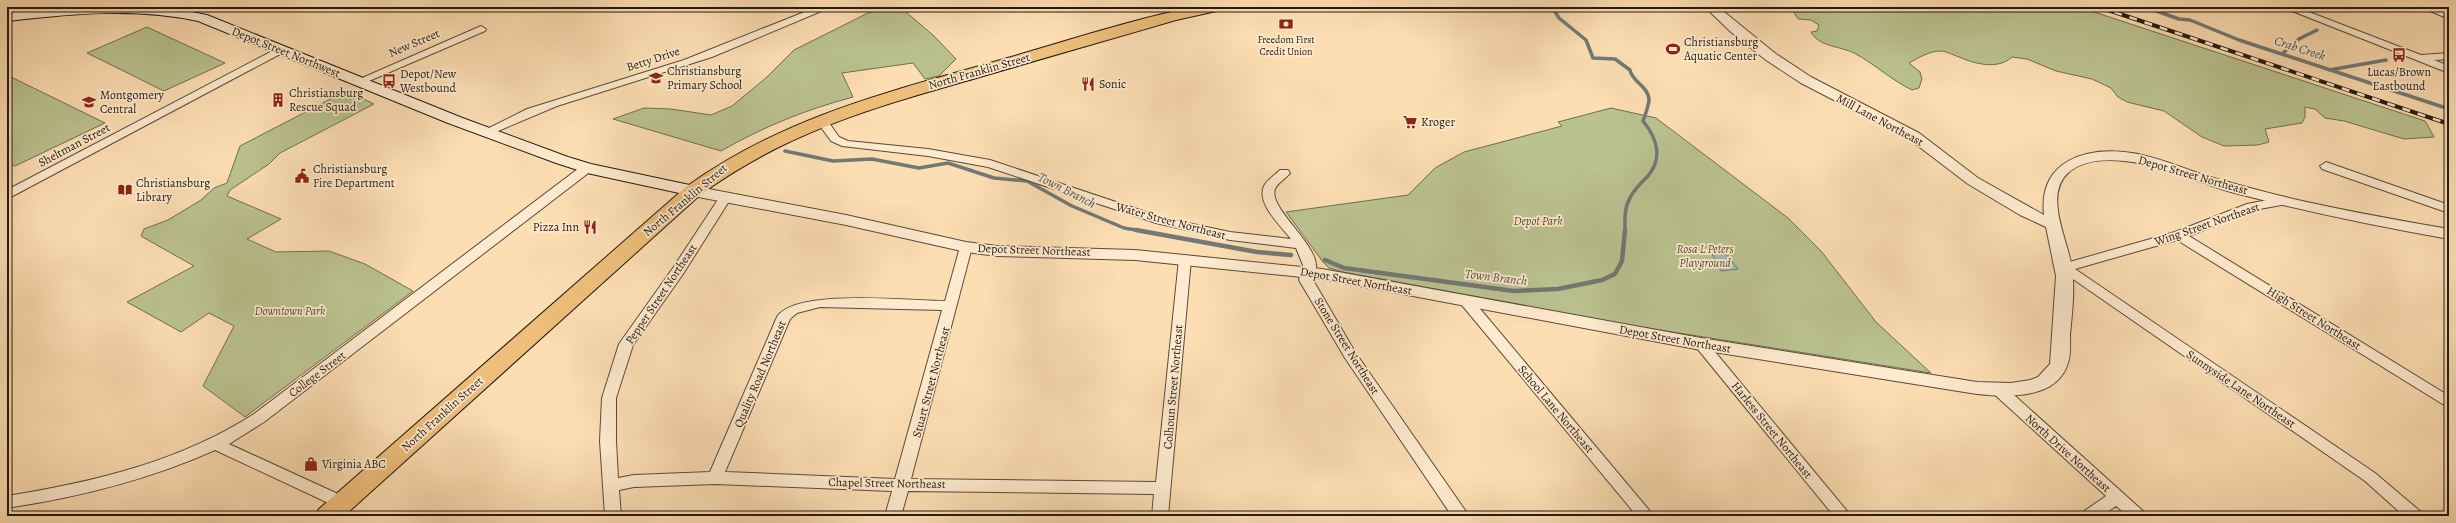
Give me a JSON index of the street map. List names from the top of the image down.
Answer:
{
  "streets": {
    "main road": ["Depot Street Northwest", "North Franklin Street"],
    "street": [
      "New Street",
      "Betty Drive",
      "Mill Lane Northeast",
      "Sheltman Street",
      "Depot Street Northeast",
      "Water Street Northeast",
      "Wing Street Northeast",
      "Pepper Street Northeast",
      "High Street Northeast",
      "Stone Street Northeast",
      "College Street",
      "Quality Road Northeast",
      "Stuart Street Northeast",
      "Colhoun Street Northeast",
      "Sunnyside Lane Northeast",
      "School Lane Northeast",
      "Harless Street Northeast",
      "North Drive Northeast",
      "Chapel Street Northeast"
    ]
  },
  "crossings": [
    ["New Street", "Depot Street Northwest"],
    ["Depot Street Northwest", "Betty Drive"],
    ["Depot Street Northwest", "North Franklin Street"],
    ["Depot Street Northwest", "Sheltman Street"],
    ["Depot Street Northwest", "Depot Street Northeast"],
    ["Depot Street Northwest", "College Street"],
    ["North Franklin Street", "Depot Street Northeast"],
    ["North Franklin Street", "Water Street Northeast"],
    ["Mill Lane Northeast", "Depot Street Northeast"],
    ["Depot Street Northeast", "Wing Street Northeast"],
    ["Depot Street Northeast", "Pepper Street Northeast"],
    ["Depot Street Northeast", "Stone Street Northeast"],
    ["Depot Street Northeast", "Stuart Street Northeast"],
    ["Depot Street Northeast", "Colhoun Street Northeast"],
    ["Depot Street Northeast", "Sunnyside Lane Northeast"],
    ["Depot Street Northeast", "School Lane Northeast"],
    ["Depot Street Northeast", "Harless Street Northeast"],
    ["Depot Street Northeast", "North Drive Northeast"],
    ["Water Street Northeast", "Stone Street Northeast"],
    ["Wing Street Northeast", "High Street Northeast"],
    ["Wing Street Northeast", "Sunnyside Lane Northeast"],
    ["Pepper Street Northeast", "Chapel Street Northeast"],
    ["Quality Road Northeast", "Stuart Street Northeast"],
    ["Quality Road Northeast", "Chapel Street Northeast"],
    ["Stuart Street Northeast", "Chapel Street Northeast"],
    ["Colhoun Street Northeast", "Chapel Street Northeast"]
  ],
  "water": ["Crab Creek", "Town Branch"],
  "parks": ["Depot Park", "Rosa L Peters Playground", "Downtown Park"],
  "places": {
    "bank": ["Freedom First Credit Union"],
    "sports": ["Christiansburg Aquatic Center"],
    "bus stop": ["Lucas/Brown Eastbound", "Depot/New Westbound"],
    "school or university": ["Christiansburg Primary School", "Montgomery Central"],
    "restaurant": ["Sonic", "Pizza Inn"],
    "building": ["Christiansburg Rescue Squad"],
    "supermarket": ["Kroger"],
    "public building": ["Christiansburg Fire Department"],
    "library": ["Christiansburg Library"],
    "shop": ["Virginia ABC"]
  }
}
